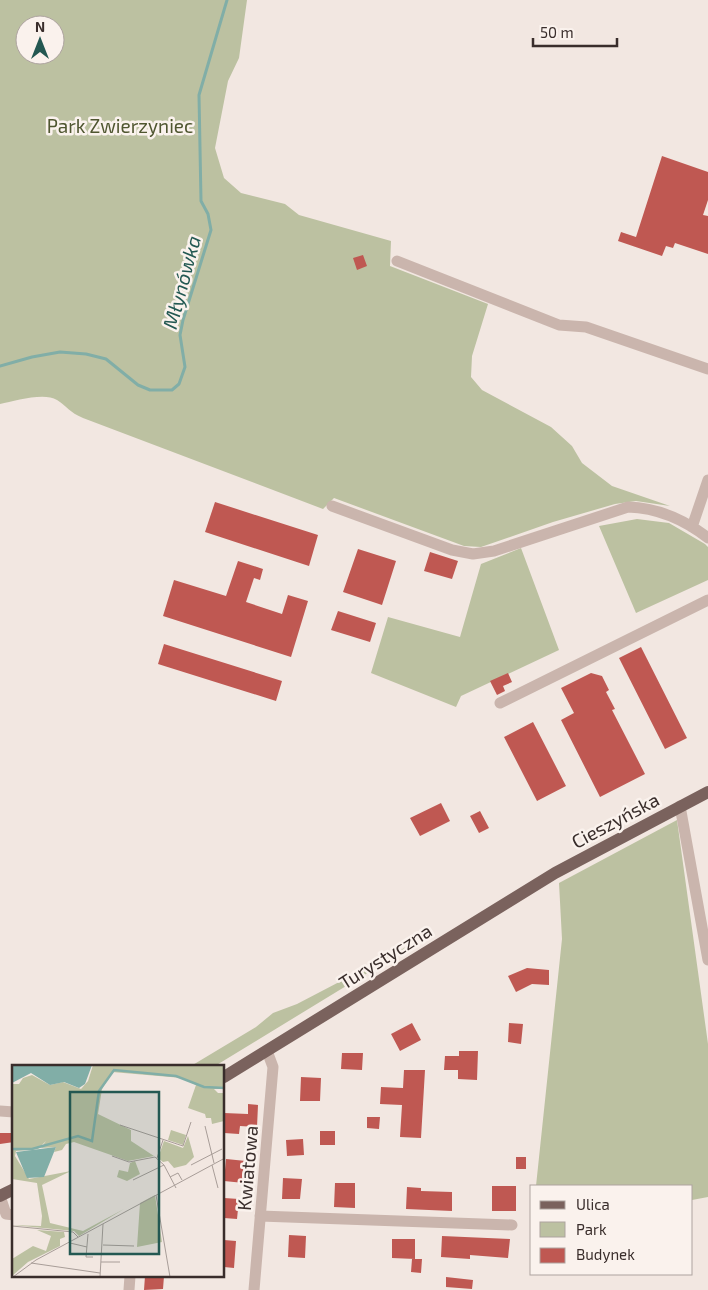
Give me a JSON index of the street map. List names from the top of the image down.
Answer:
{
  "streets": {
    "main road": ["Cieszyńska", "Turystyczna"],
    "street": ["Kwiatowa"]
  },
  "crossings": [
    ["Cieszyńska", "Turystyczna"],
    ["Turystyczna", "Kwiatowa"]
  ],
  "water": ["Młynówka"],
  "parks": ["Park Zwierzyniec"],
  "legend": ["Ulica", "Park", "Budynek"],
  "scale_bar": "50 m",
  "north": "top"
}
